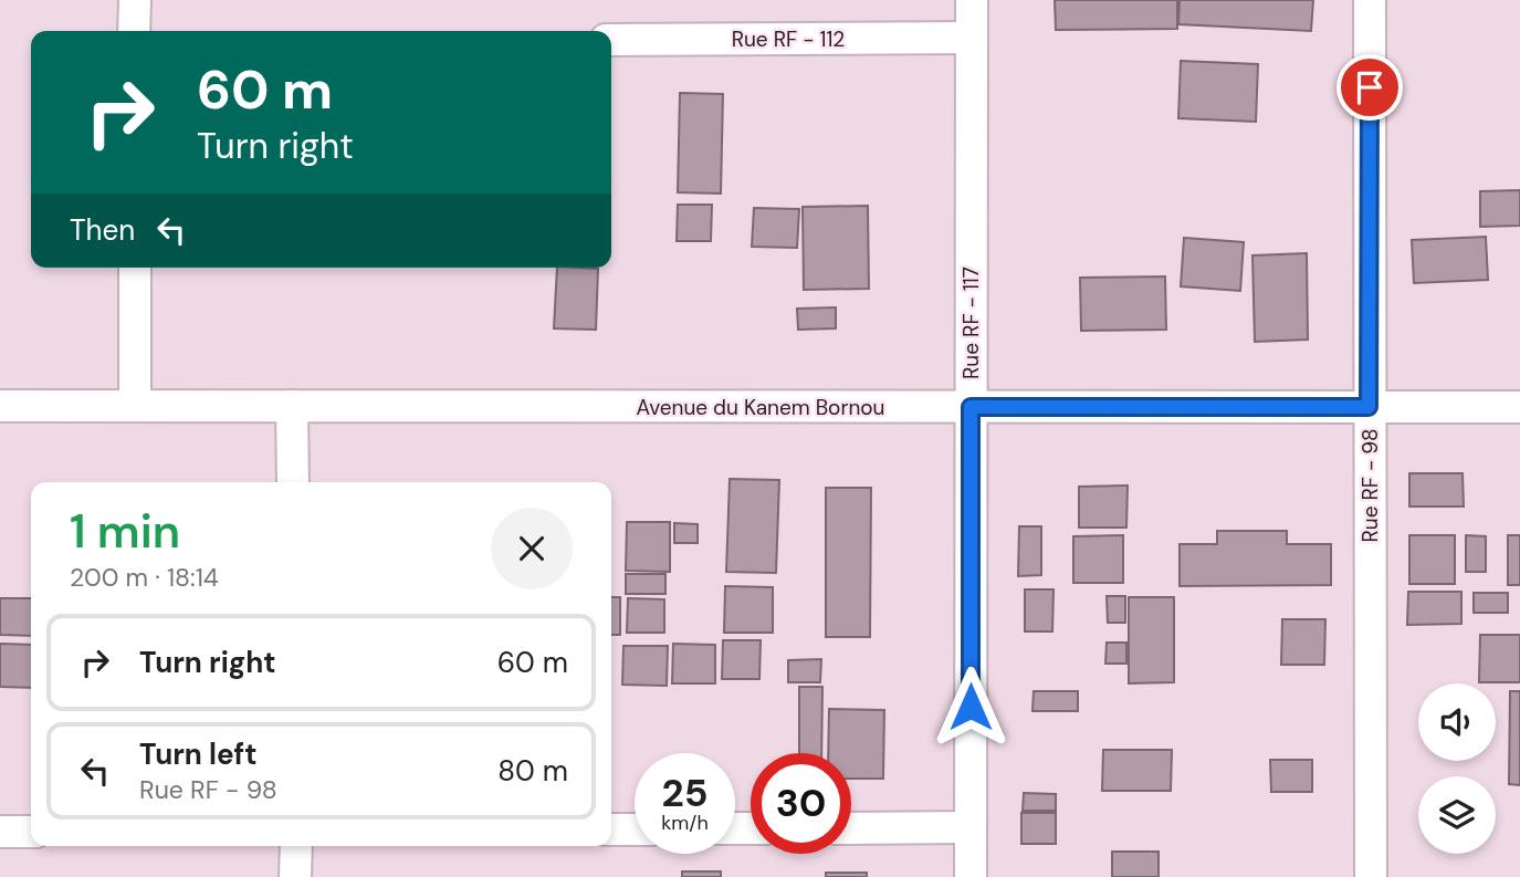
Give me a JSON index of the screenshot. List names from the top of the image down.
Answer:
{
  "streets": {
    "street": [
      "Rue RF - 112",
      "Rue RF - 117",
      "Avenue du Kanem Bornou",
      "Rue RF - 98"
    ]
  },
  "crossings": [
    ["Rue RF - 112", "Rue RF - 117"],
    ["Rue RF - 117", "Avenue du Kanem Bornou"],
    ["Avenue du Kanem Bornou", "Rue RF - 98"]
  ],
  "page": {
    "turn": ["60 m", "Turn right"],
    "then": "Then",
    "heading": ["1 min", "200 m · 18:14"],
    "list": [
      {
        "name": "Turn right",
        "value": "60 m"
      },
      {
        "name": "Turn left",
        "note": "Rue RF - 98",
        "value": "80 m"
      }
    ],
    "speed": "25 km/h",
    "limit": "30"
  }
}
